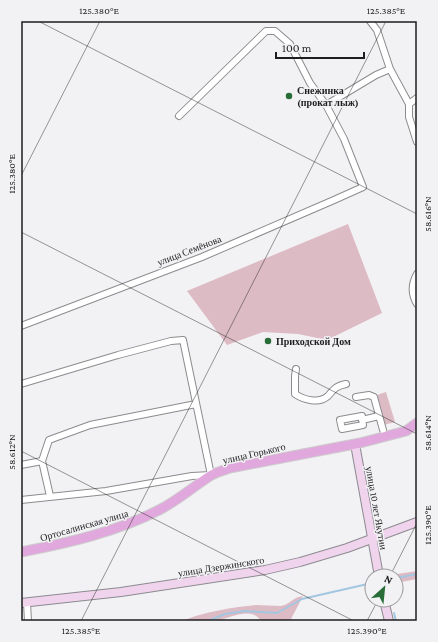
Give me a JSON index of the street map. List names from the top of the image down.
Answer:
{
  "streets": {
    "main road": ["улица Горького", "Ортосалинская улица"],
    "street": ["улица Семёнова", "улица 10 лет Якутии", "улица Дзержинского"]
  },
  "crossings": [
    ["улица Горького", "улица 10 лет Якутии"],
    ["улица Горького", "Ортосалинская улица"],
    ["улица 10 лет Якутии", "улица Дзержинского"]
  ],
  "places": ["Снежинка (прокат лыж)", "Приходской Дом"],
  "scale_bar": "100 m",
  "north": "top right",
  "coordinates": [
    "125.380°E",
    "125.385°E",
    "58.616°N",
    "58.614°N",
    "58.612°N",
    "125.390°E"
  ]
}
